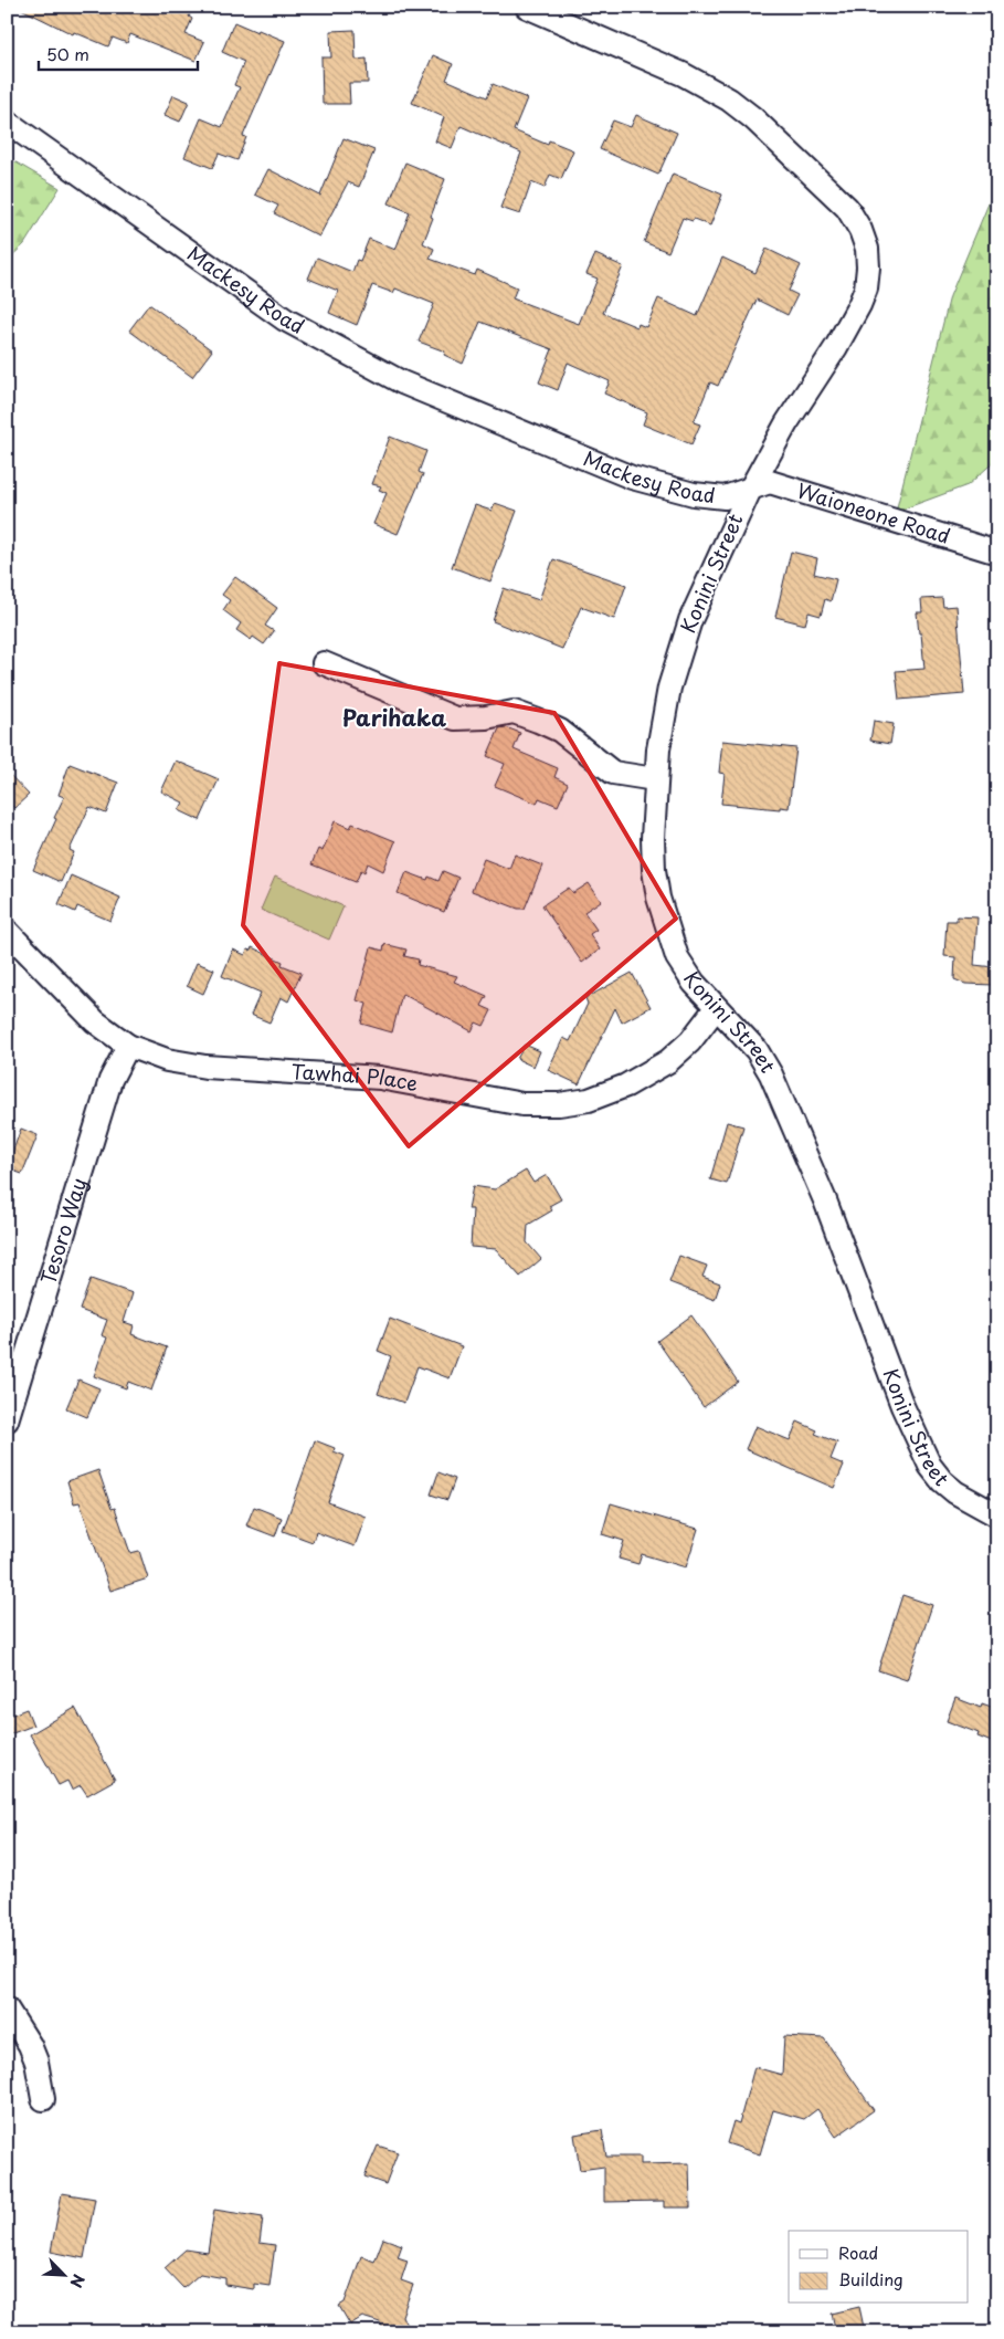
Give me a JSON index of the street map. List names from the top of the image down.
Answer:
{
  "streets": {
    "street": [
      "Mackesy Road",
      "Waioneone Road",
      "Konini Street",
      "Tawhai Place",
      "Tesoro Way"
    ]
  },
  "crossings": [
    ["Mackesy Road", "Waioneone Road"],
    ["Mackesy Road", "Konini Street"],
    ["Waioneone Road", "Konini Street"],
    ["Konini Street", "Tawhai Place"],
    ["Tawhai Place", "Tesoro Way"]
  ],
  "districts": ["Parihaka"],
  "legend": ["Road", "Building"],
  "scale_bar": "50 m",
  "north": "bottom right"
}
